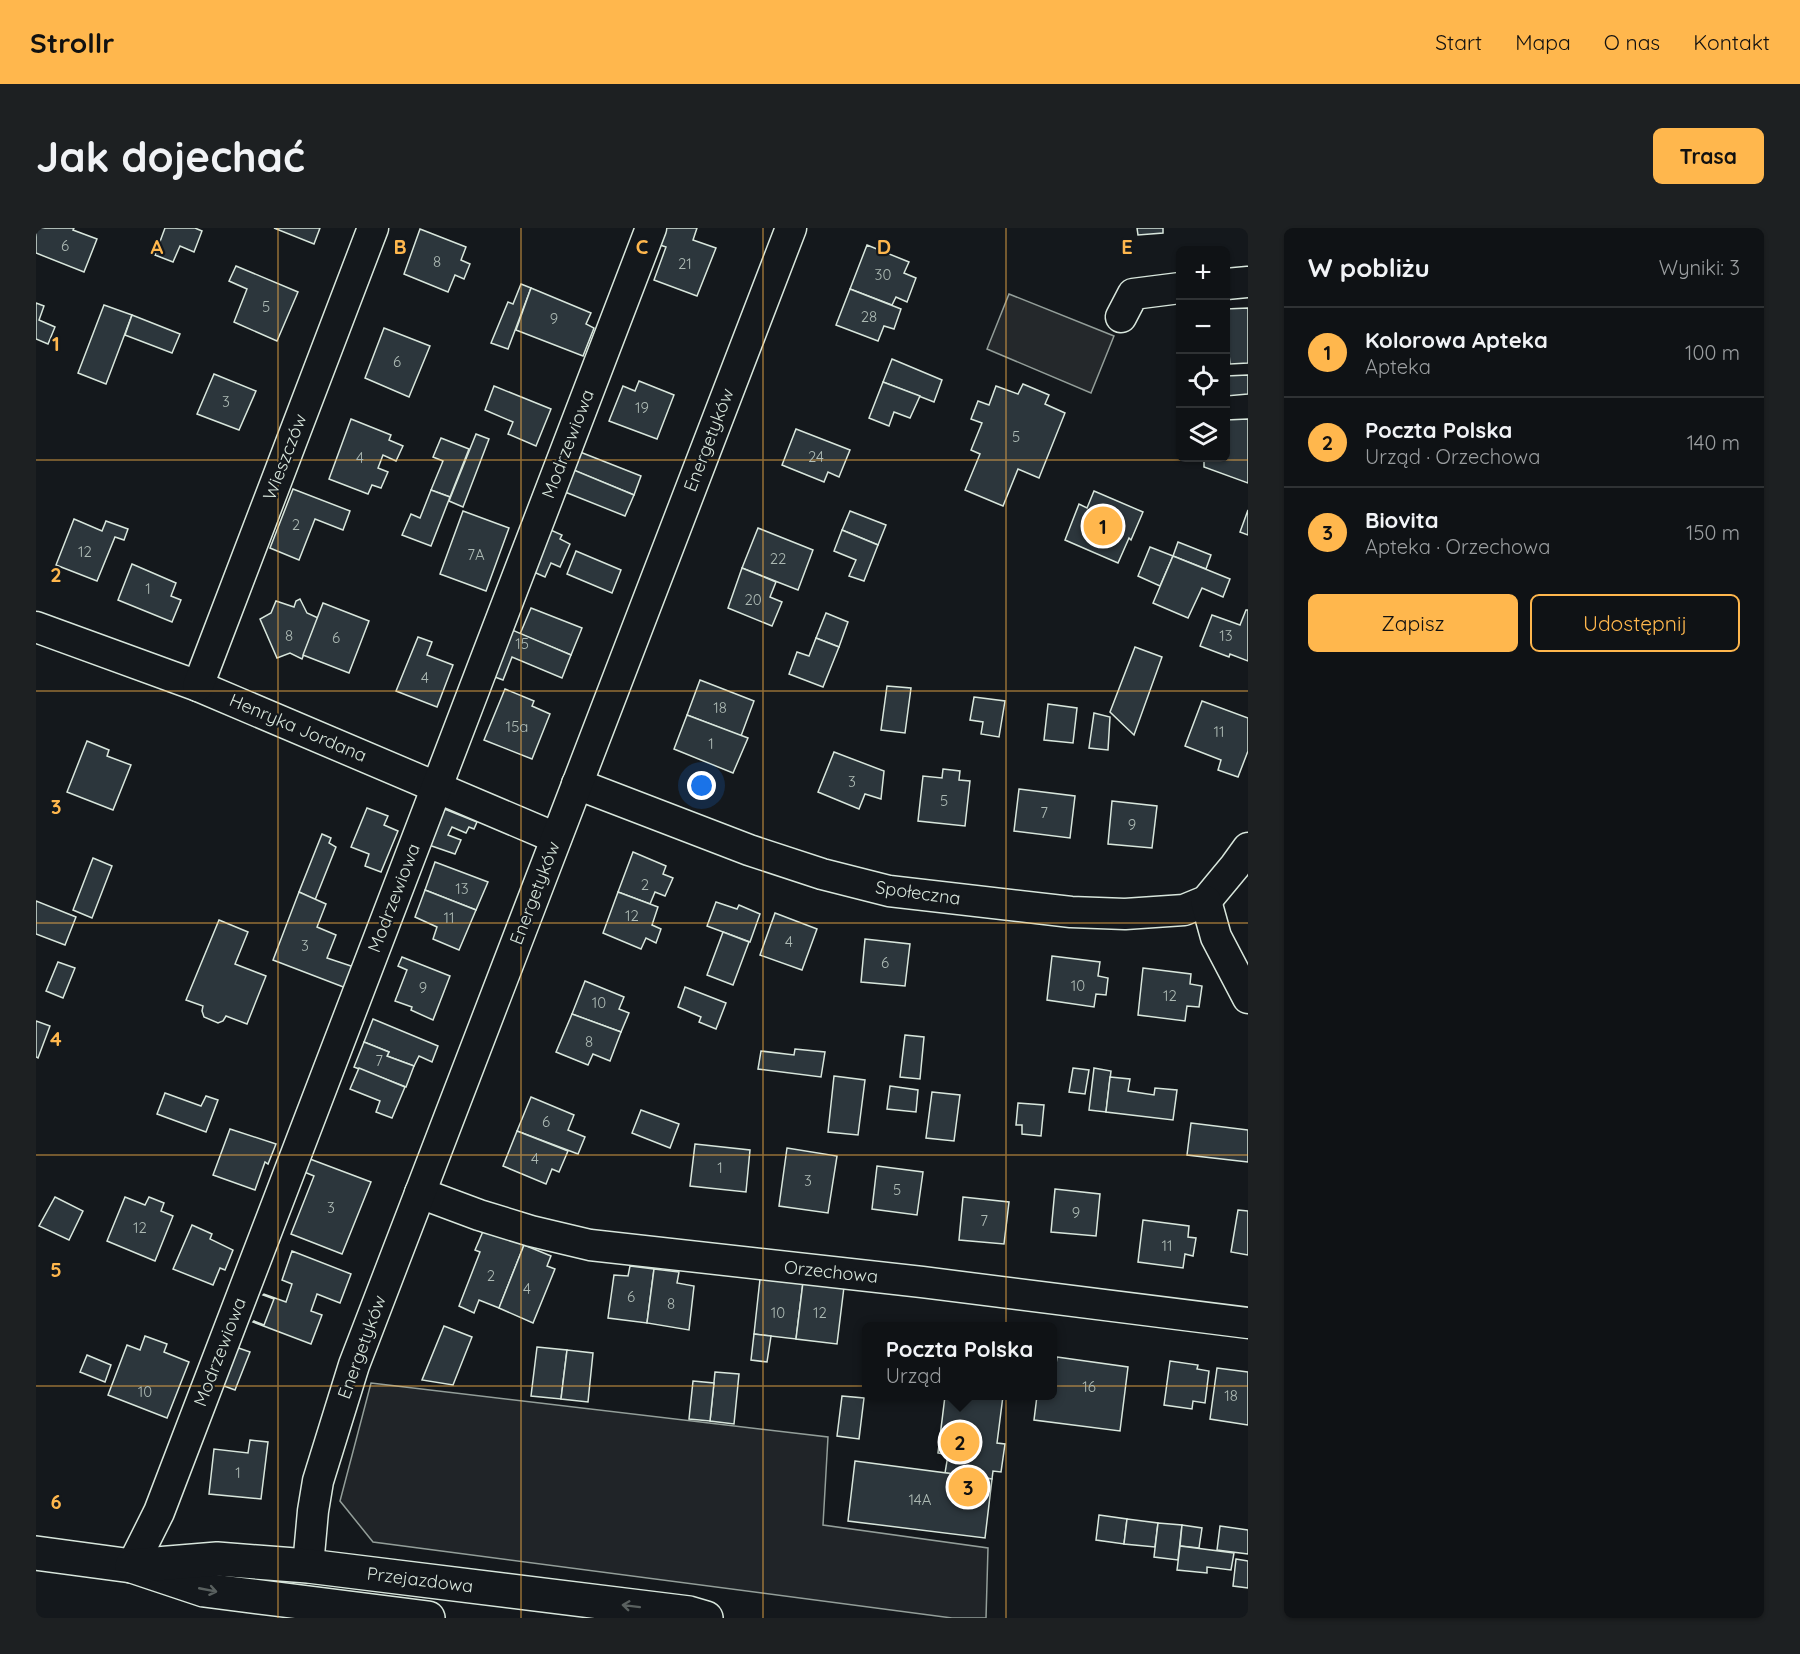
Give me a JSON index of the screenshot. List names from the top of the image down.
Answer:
{
  "streets": {
    "main road": ["Przejazdowa"],
    "street": [
      "Energetyków",
      "Modrzewiowa",
      "Wieszczów",
      "Henryka Jordana",
      "Społeczna",
      "Orzechowa"
    ]
  },
  "crossings": [
    ["Energetyków", "Henryka Jordana"],
    ["Energetyków", "Społeczna"],
    ["Energetyków", "Orzechowa"],
    ["Energetyków", "Przejazdowa"],
    ["Modrzewiowa", "Henryka Jordana"],
    ["Modrzewiowa", "Przejazdowa"],
    ["Wieszczów", "Henryka Jordana"]
  ],
  "house_numbers": [
    "6",
    "8",
    "21",
    "30",
    "5",
    "28",
    "9",
    "6",
    "3",
    "19",
    "5",
    "24",
    "4",
    "2",
    "12",
    "7A",
    "22",
    "1",
    "20",
    "8",
    "13",
    "6",
    "15",
    "4",
    "18",
    "15a",
    "11",
    "1",
    "3",
    "5",
    "7",
    "9",
    "2",
    "13",
    "12",
    "11",
    "4",
    "3",
    "6",
    "10",
    "9",
    "12",
    "10",
    "8",
    "7",
    "6",
    "4",
    "1",
    "3",
    "5",
    "3",
    "9",
    "7",
    "12",
    "11",
    "2",
    "4",
    "6",
    "8",
    "10",
    "12",
    "16",
    "10",
    "18",
    "1",
    "14A"
  ],
  "page": {
    "header": "Strollr",
    "nav": [
      "Start",
      "Mapa",
      "O nas",
      "Kontakt"
    ],
    "buttons": [
      "Trasa",
      ["Zapisz", "Udostępnij"]
    ],
    "title": "Jak dojechać",
    "heading": ["W pobliżu", "Wyniki: 3"],
    "map_buttons": ["+", "−"],
    "list": [
      {
        "mark": "1",
        "name": "Kolorowa Apteka",
        "note": "Apteka",
        "value": "100 m"
      },
      {
        "mark": "2",
        "name": "Poczta Polska",
        "note": "Urząd · Orzechowa",
        "value": "140 m"
      },
      {
        "mark": "3",
        "name": "Biovita",
        "note": "Apteka · Orzechowa",
        "value": "150 m"
      }
    ],
    "pins": ["1", "2", "3"],
    "popup": ["Poczta Polska", "Urząd"]
  },
  "grid": {
    "columns": [
      "A",
      "B",
      "C",
      "D",
      "E"
    ],
    "rows": [
      "1",
      "2",
      "3",
      "4",
      "5",
      "6"
    ]
  }
}
